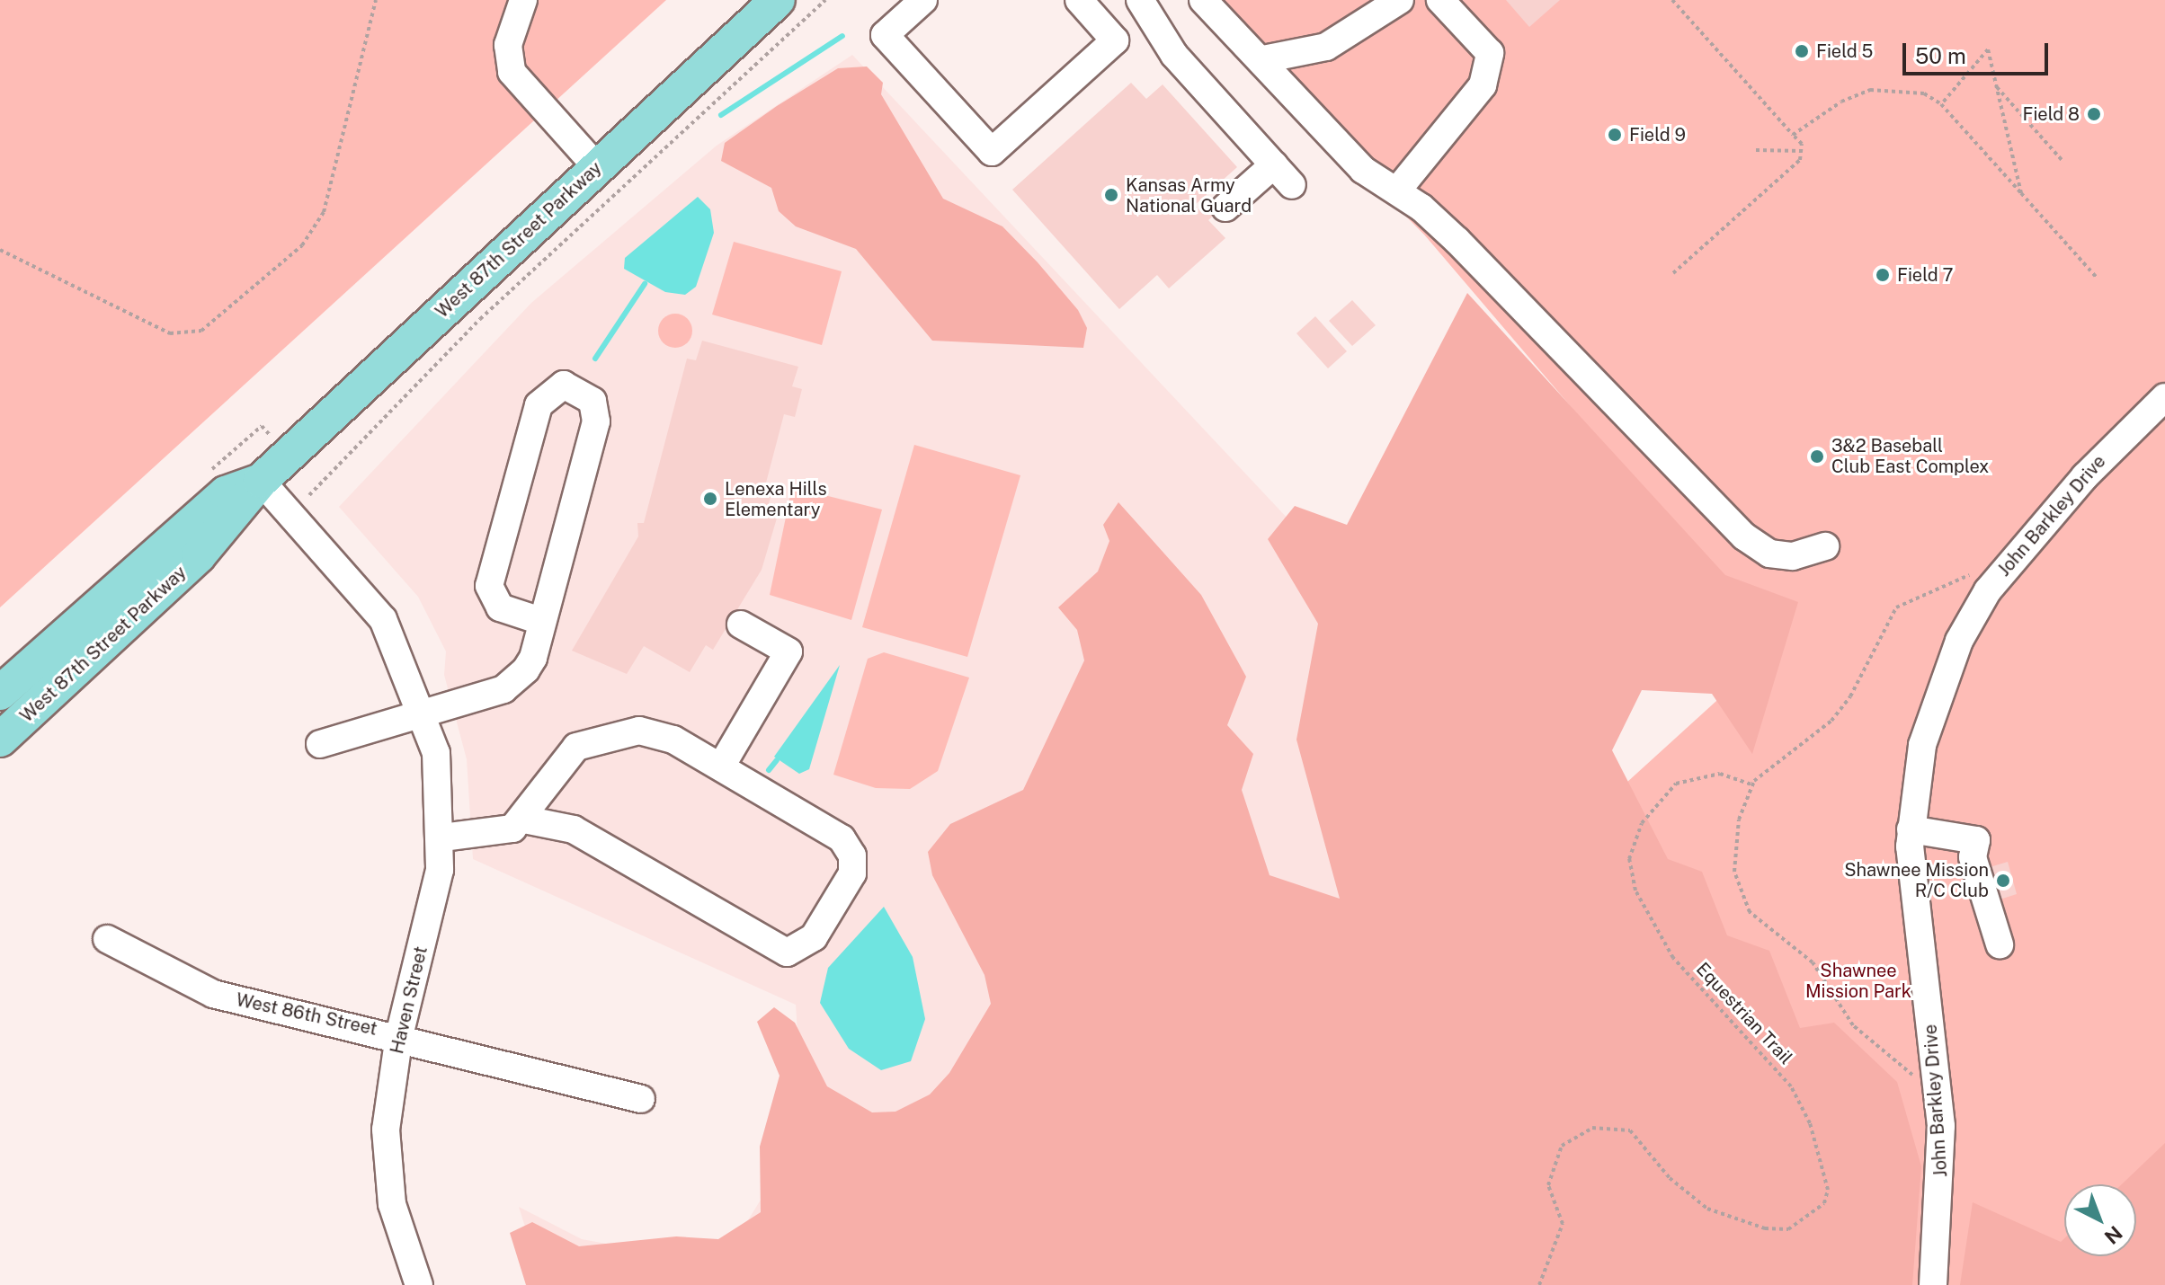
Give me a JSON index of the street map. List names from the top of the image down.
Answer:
{
  "streets": {
    "main road": ["West 87th Street Parkway"],
    "street": ["John Barkley Drive", "Haven Street", "West 86th Street"],
    "path": ["Equestrian Trail"]
  },
  "crossings": [
    ["West 87th Street Parkway", "Haven Street"],
    ["Haven Street", "West 86th Street"]
  ],
  "parks": ["Shawnee Mission Park"],
  "places": [
    "Field 5",
    "Field 8",
    "Field 9",
    "Kansas Army National Guard",
    "Field 7",
    "3&2 Baseball Club East Complex",
    "Lenexa Hills Elementary",
    "Shawnee Mission R/C Club"
  ],
  "scale_bar": "50 m",
  "north": "bottom right"
}
